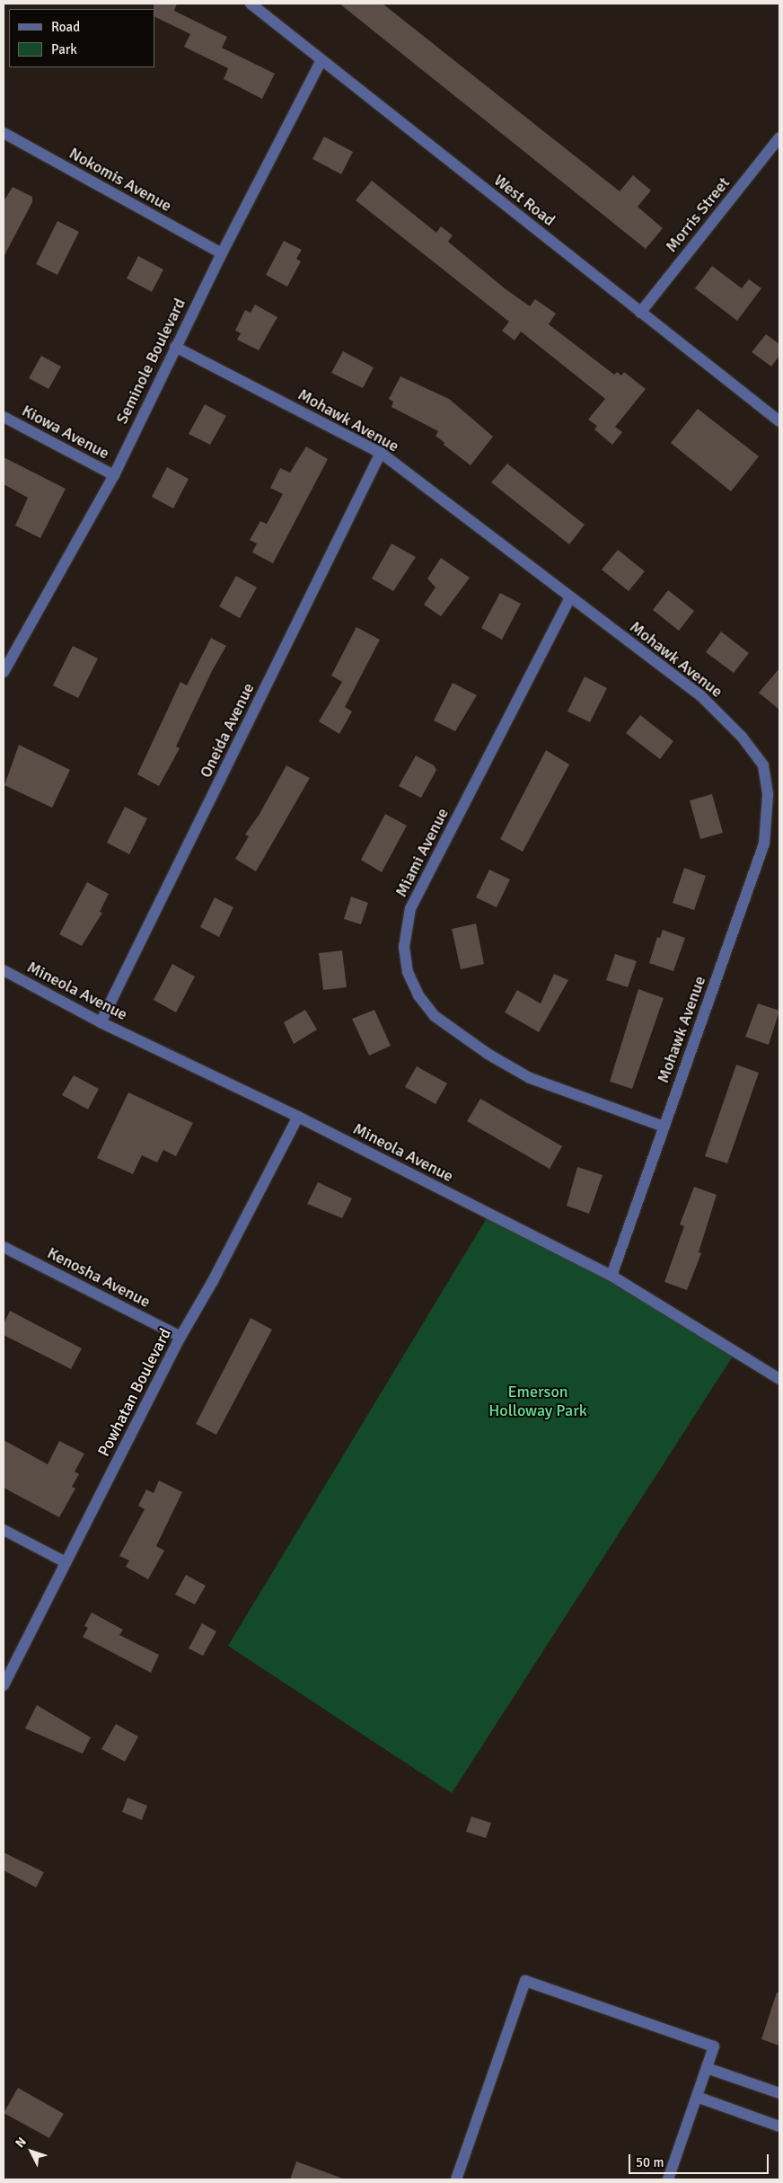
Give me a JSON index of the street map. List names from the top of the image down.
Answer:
{
  "streets": {
    "street": [
      "Nokomis Avenue",
      "West Road",
      "Morris Street",
      "Seminole Boulevard",
      "Mohawk Avenue",
      "Kiowa Avenue",
      "Oneida Avenue",
      "Miami Avenue",
      "Mineola Avenue",
      "Kenosha Avenue",
      "Powhatan Boulevard"
    ]
  },
  "crossings": [
    ["Nokomis Avenue", "Seminole Boulevard"],
    ["West Road", "Morris Street"],
    ["West Road", "Seminole Boulevard"],
    ["Seminole Boulevard", "Mohawk Avenue"],
    ["Seminole Boulevard", "Kiowa Avenue"],
    ["Mohawk Avenue", "Oneida Avenue"],
    ["Mohawk Avenue", "Miami Avenue"],
    ["Mohawk Avenue", "Mineola Avenue"],
    ["Oneida Avenue", "Mineola Avenue"],
    ["Mineola Avenue", "Powhatan Boulevard"],
    ["Kenosha Avenue", "Powhatan Boulevard"]
  ],
  "parks": ["Emerson Holloway Park"],
  "legend": ["Road", "Park"],
  "scale_bar": "50 m",
  "north": "top left"
}
